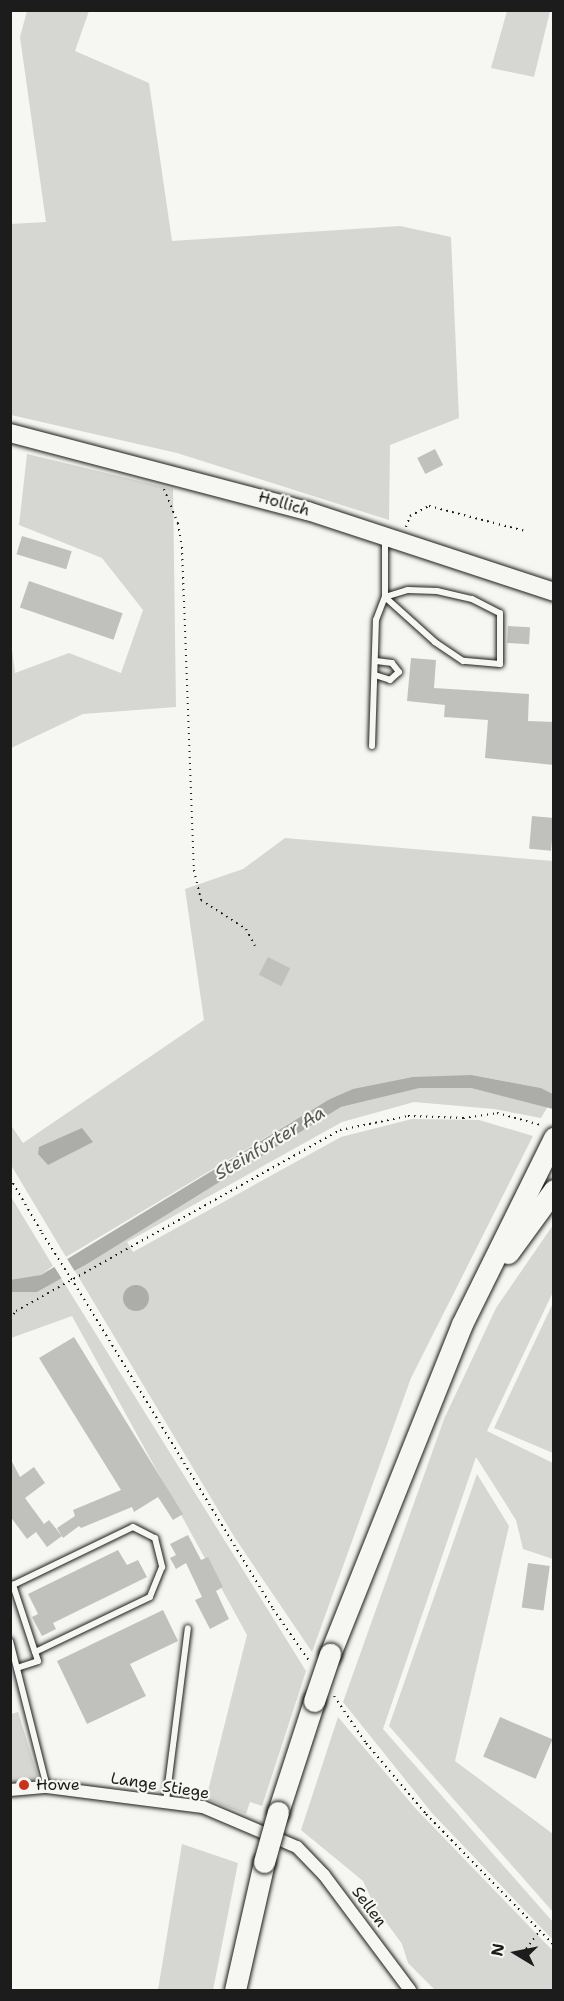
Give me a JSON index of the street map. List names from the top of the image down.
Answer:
{
  "streets": {
    "main road": ["Hollich"],
    "street": ["Lange Stiege", "Sellen"]
  },
  "crossings": [
    ["Lange Stiege", "Sellen"]
  ],
  "water": ["Steinfurter Aa"],
  "places": ["Howe"],
  "north": "left"
}
